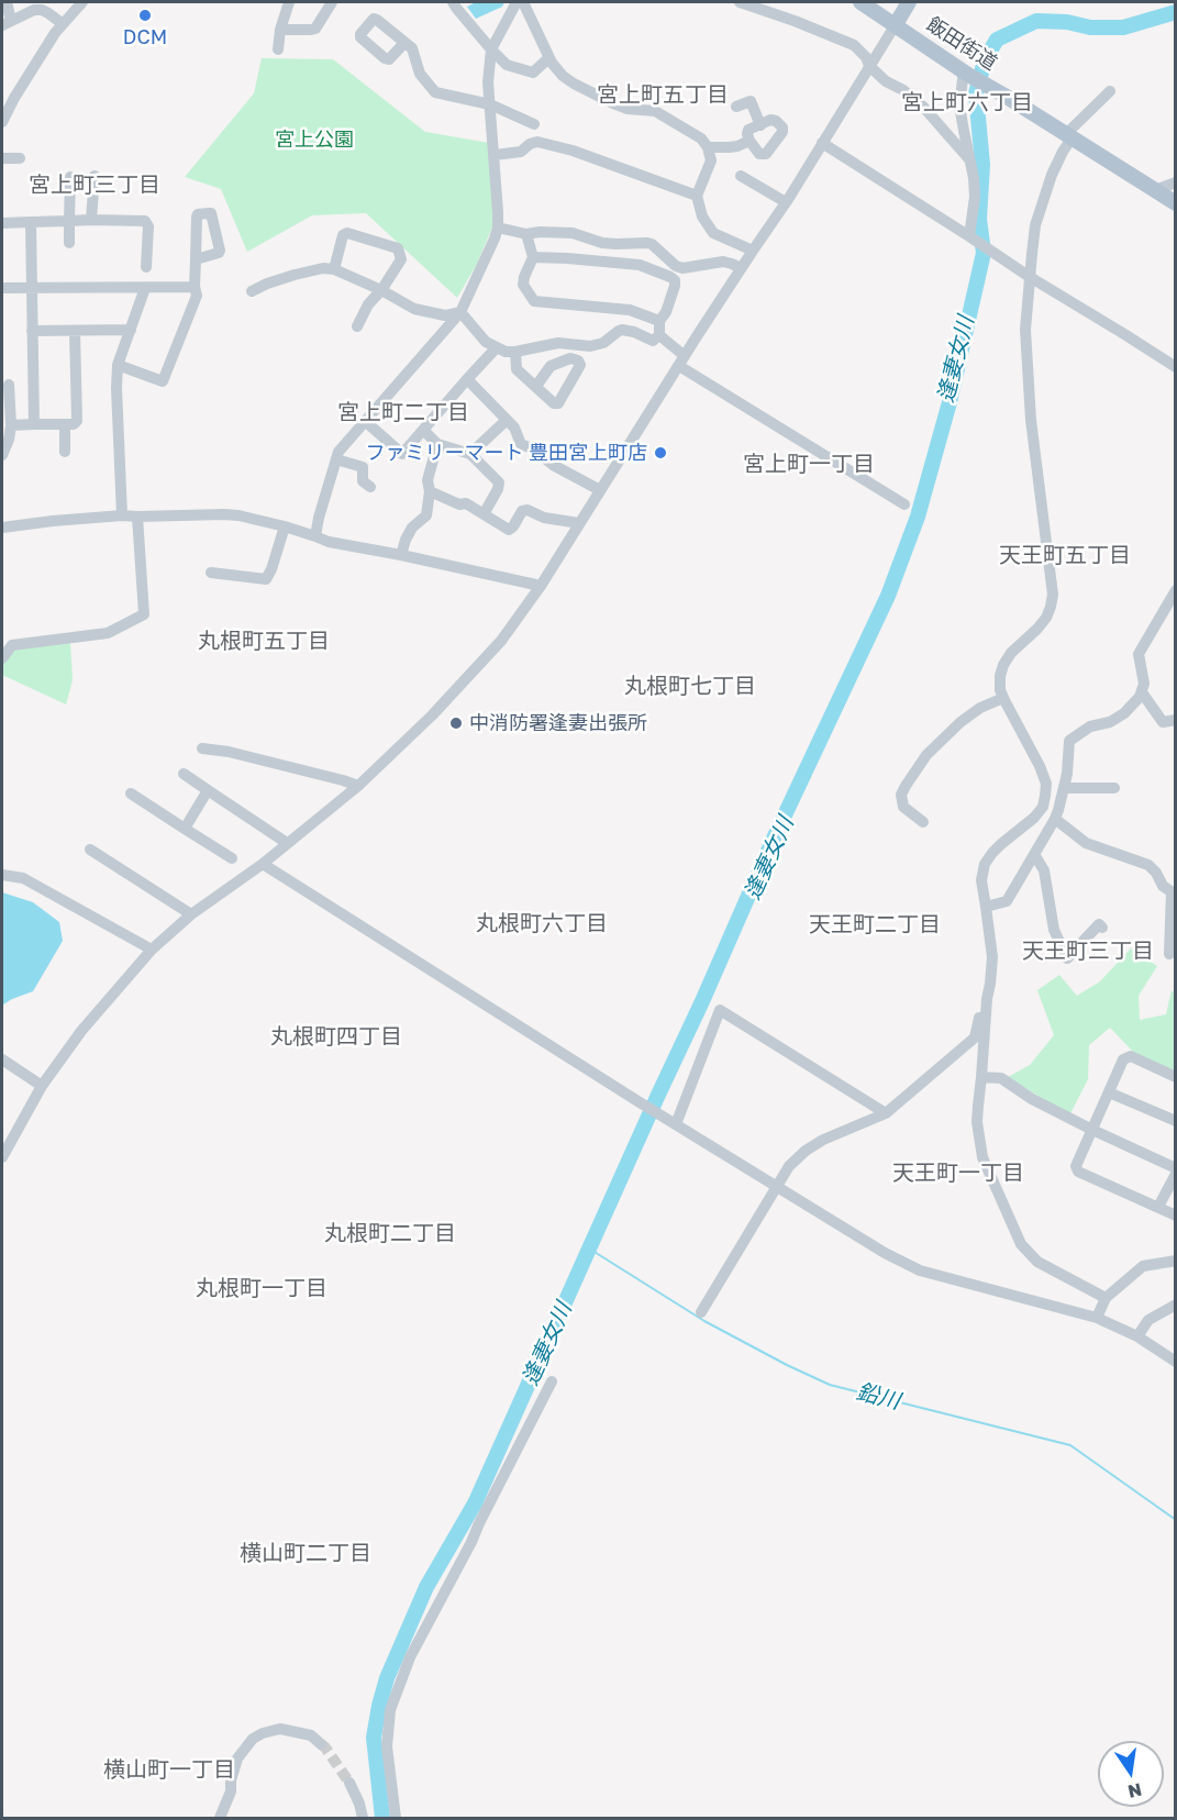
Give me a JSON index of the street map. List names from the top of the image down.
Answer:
{
  "streets": {
    "main road": ["飯田街道"]
  },
  "districts": [
    "宮上町五丁目",
    "宮上町六丁目",
    "宮上町三丁目",
    "宮上町二丁目",
    "宮上町一丁目",
    "天王町五丁目",
    "丸根町五丁目",
    "丸根町七丁目",
    "丸根町六丁目",
    "天王町二丁目",
    "天王町三丁目",
    "丸根町四丁目",
    "天王町一丁目",
    "丸根町二丁目",
    "丸根町一丁目",
    "横山町二丁目",
    "横山町一丁目"
  ],
  "water": ["逢妻女川", "鉛川"],
  "parks": ["宮上公園"],
  "places": ["DCM", "ファミリーマート 豊田宮上町店", "中消防署逢妻出張所"],
  "north": "bottom"
}
